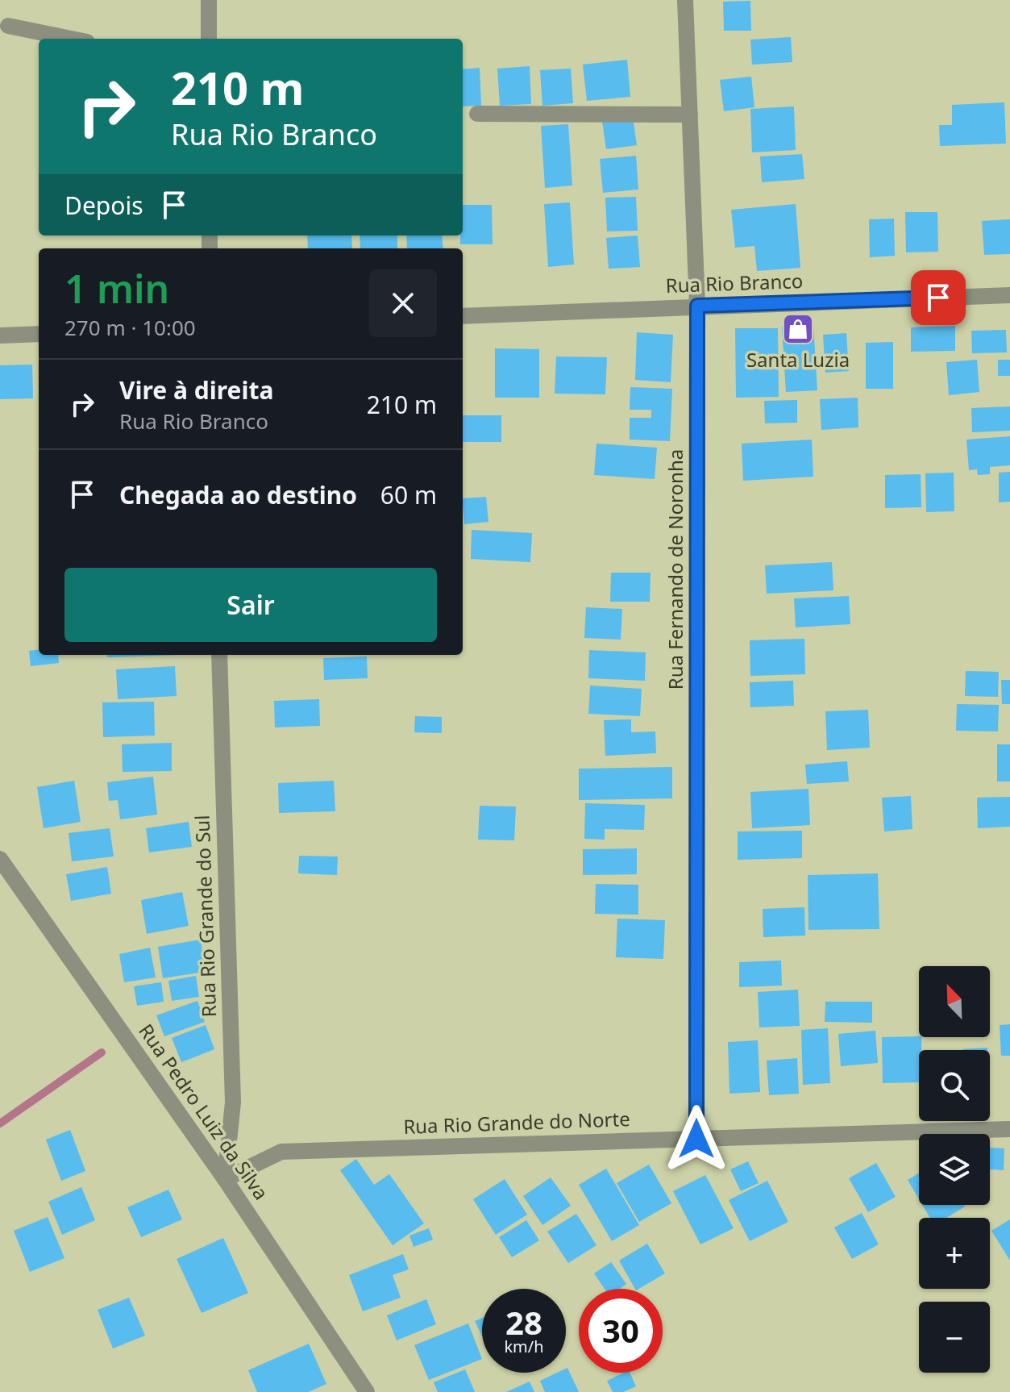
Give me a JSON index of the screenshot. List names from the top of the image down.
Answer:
{
  "streets": {
    "street": [
      "Rua Rio Branco",
      "Rua Fernando de Noronha",
      "Rua Rio Grande do Sul",
      "Rua Pedro Luiz da Silva",
      "Rua Rio Grande do Norte"
    ]
  },
  "crossings": [
    ["Rua Rio Branco", "Rua Fernando de Noronha"],
    ["Rua Fernando de Noronha", "Rua Rio Grande do Norte"],
    ["Rua Rio Grande do Sul", "Rua Pedro Luiz da Silva"],
    ["Rua Rio Grande do Sul", "Rua Rio Grande do Norte"],
    ["Rua Pedro Luiz da Silva", "Rua Rio Grande do Norte"]
  ],
  "places": {
    "shop": ["Santa Luzia"]
  },
  "north": "top left",
  "page": {
    "turn": ["210 m", "Rua Rio Branco"],
    "then": "Depois",
    "heading": ["1 min", "270 m · 10:00"],
    "list": [
      {
        "name": "Vire à direita",
        "note": "Rua Rio Branco",
        "value": "210 m"
      },
      {
        "name": "Chegada ao destino",
        "value": "60 m"
      }
    ],
    "buttons": "Sair",
    "map_buttons": ["+", "−"],
    "speed": "28 km/h",
    "limit": "30"
  }
}
